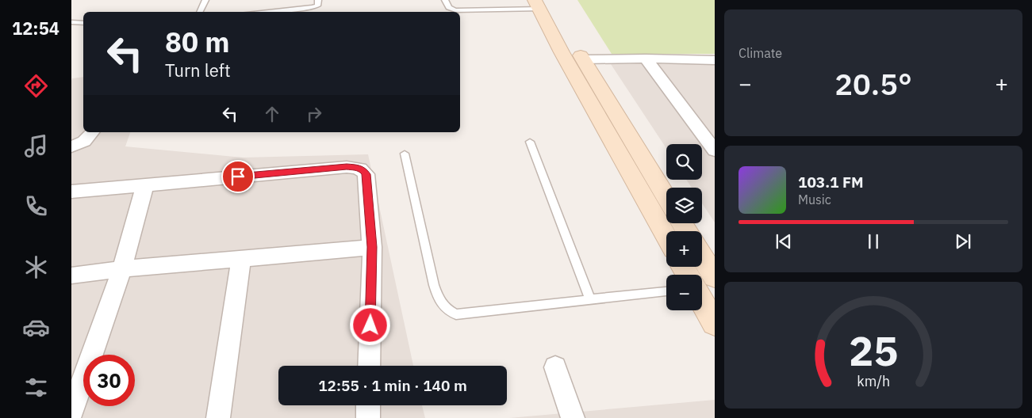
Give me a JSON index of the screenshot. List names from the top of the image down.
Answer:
{
  "page": {
    "tabs": "12:54",
    "tile": "Climate",
    "turn": ["80 m", "Turn left"],
    "heat": ["−", "20.5°", "+"],
    "map_buttons": ["+", "−"],
    "song": ["103.1 FM", "Music"],
    "limit": "30",
    "trip": "12:55 · 1 min · 140 m",
    "gauge": ["25", "km/h"]
  }
}
